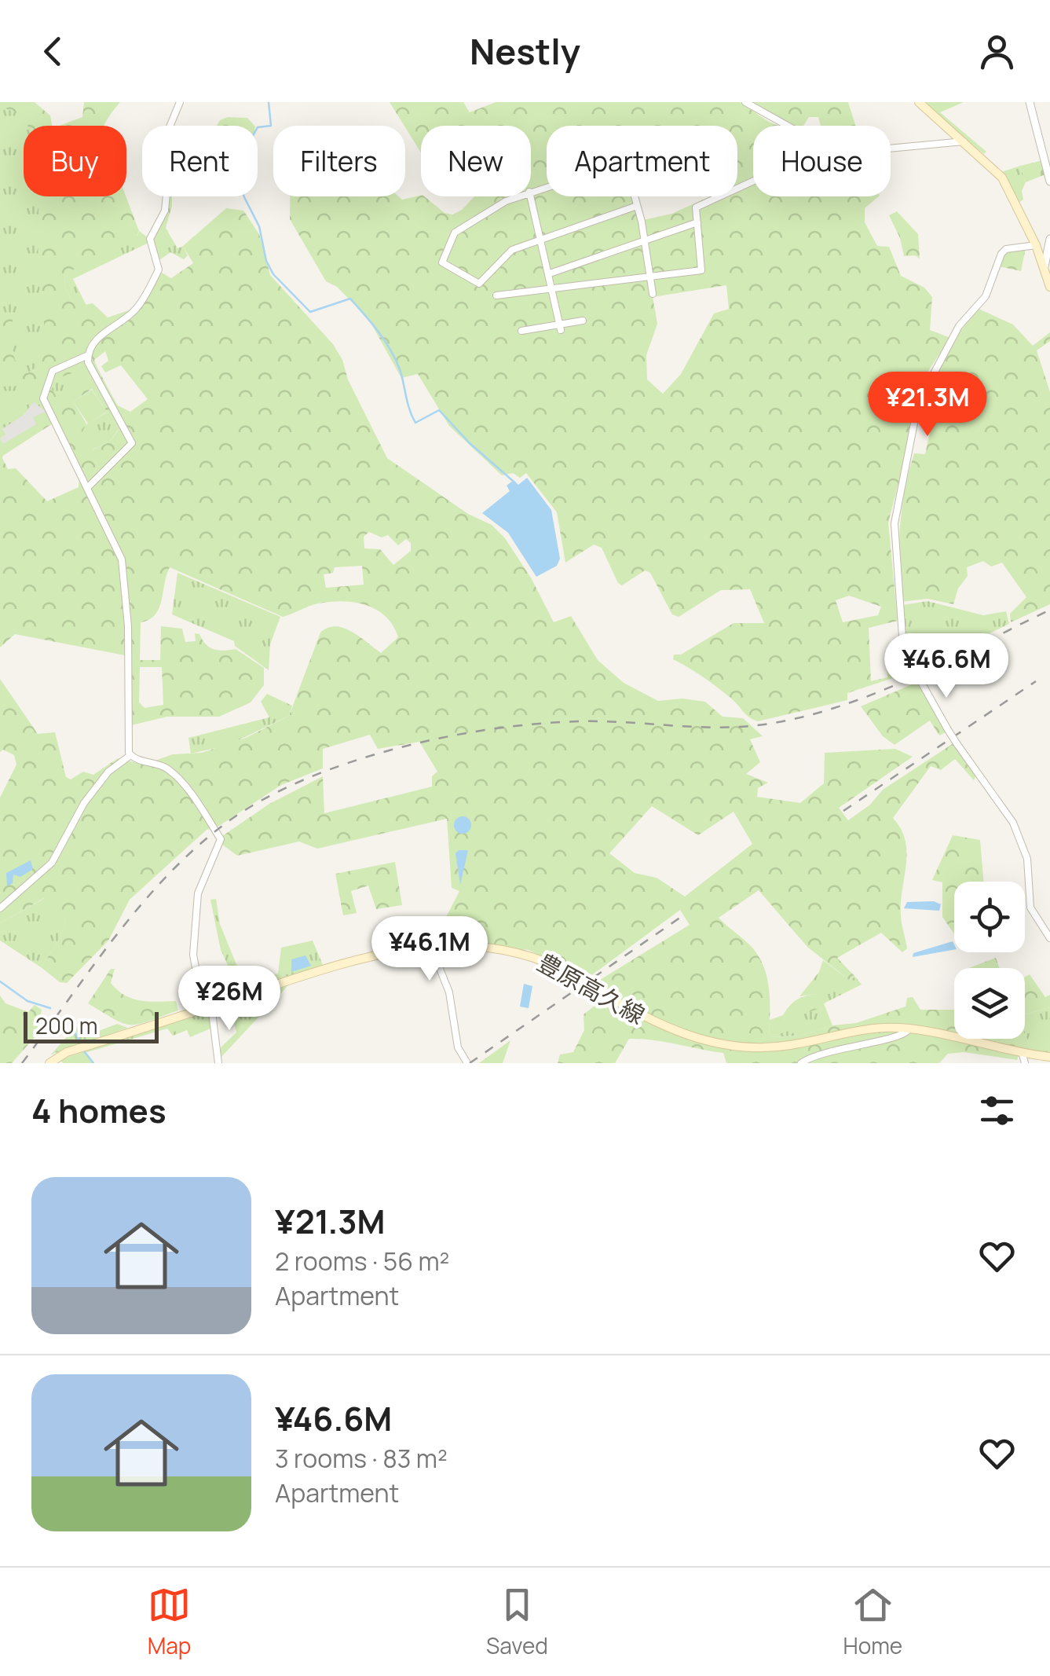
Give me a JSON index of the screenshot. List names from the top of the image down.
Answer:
{
  "streets": {
    "main road": ["豊原高久線"]
  },
  "scale_bar": "200 m",
  "page": {
    "header": "Nestly",
    "chip": [
      "Buy",
      "Rent",
      "Filters",
      "New",
      "Apartment",
      "House"
    ],
    "price": [
      "¥21.3M",
      "¥46.6M",
      "¥46.1M",
      "¥26M"
    ],
    "scale": "200 m",
    "heading": "4 homes",
    "list": [
      {
        "name": "¥21.3M",
        "note": "2 rooms · 56 m² · Apartment"
      },
      {
        "name": "¥46.6M",
        "note": "3 rooms · 83 m² · Apartment"
      }
    ],
    "tabs": ["Map", "Saved", "Home"]
  }
}
